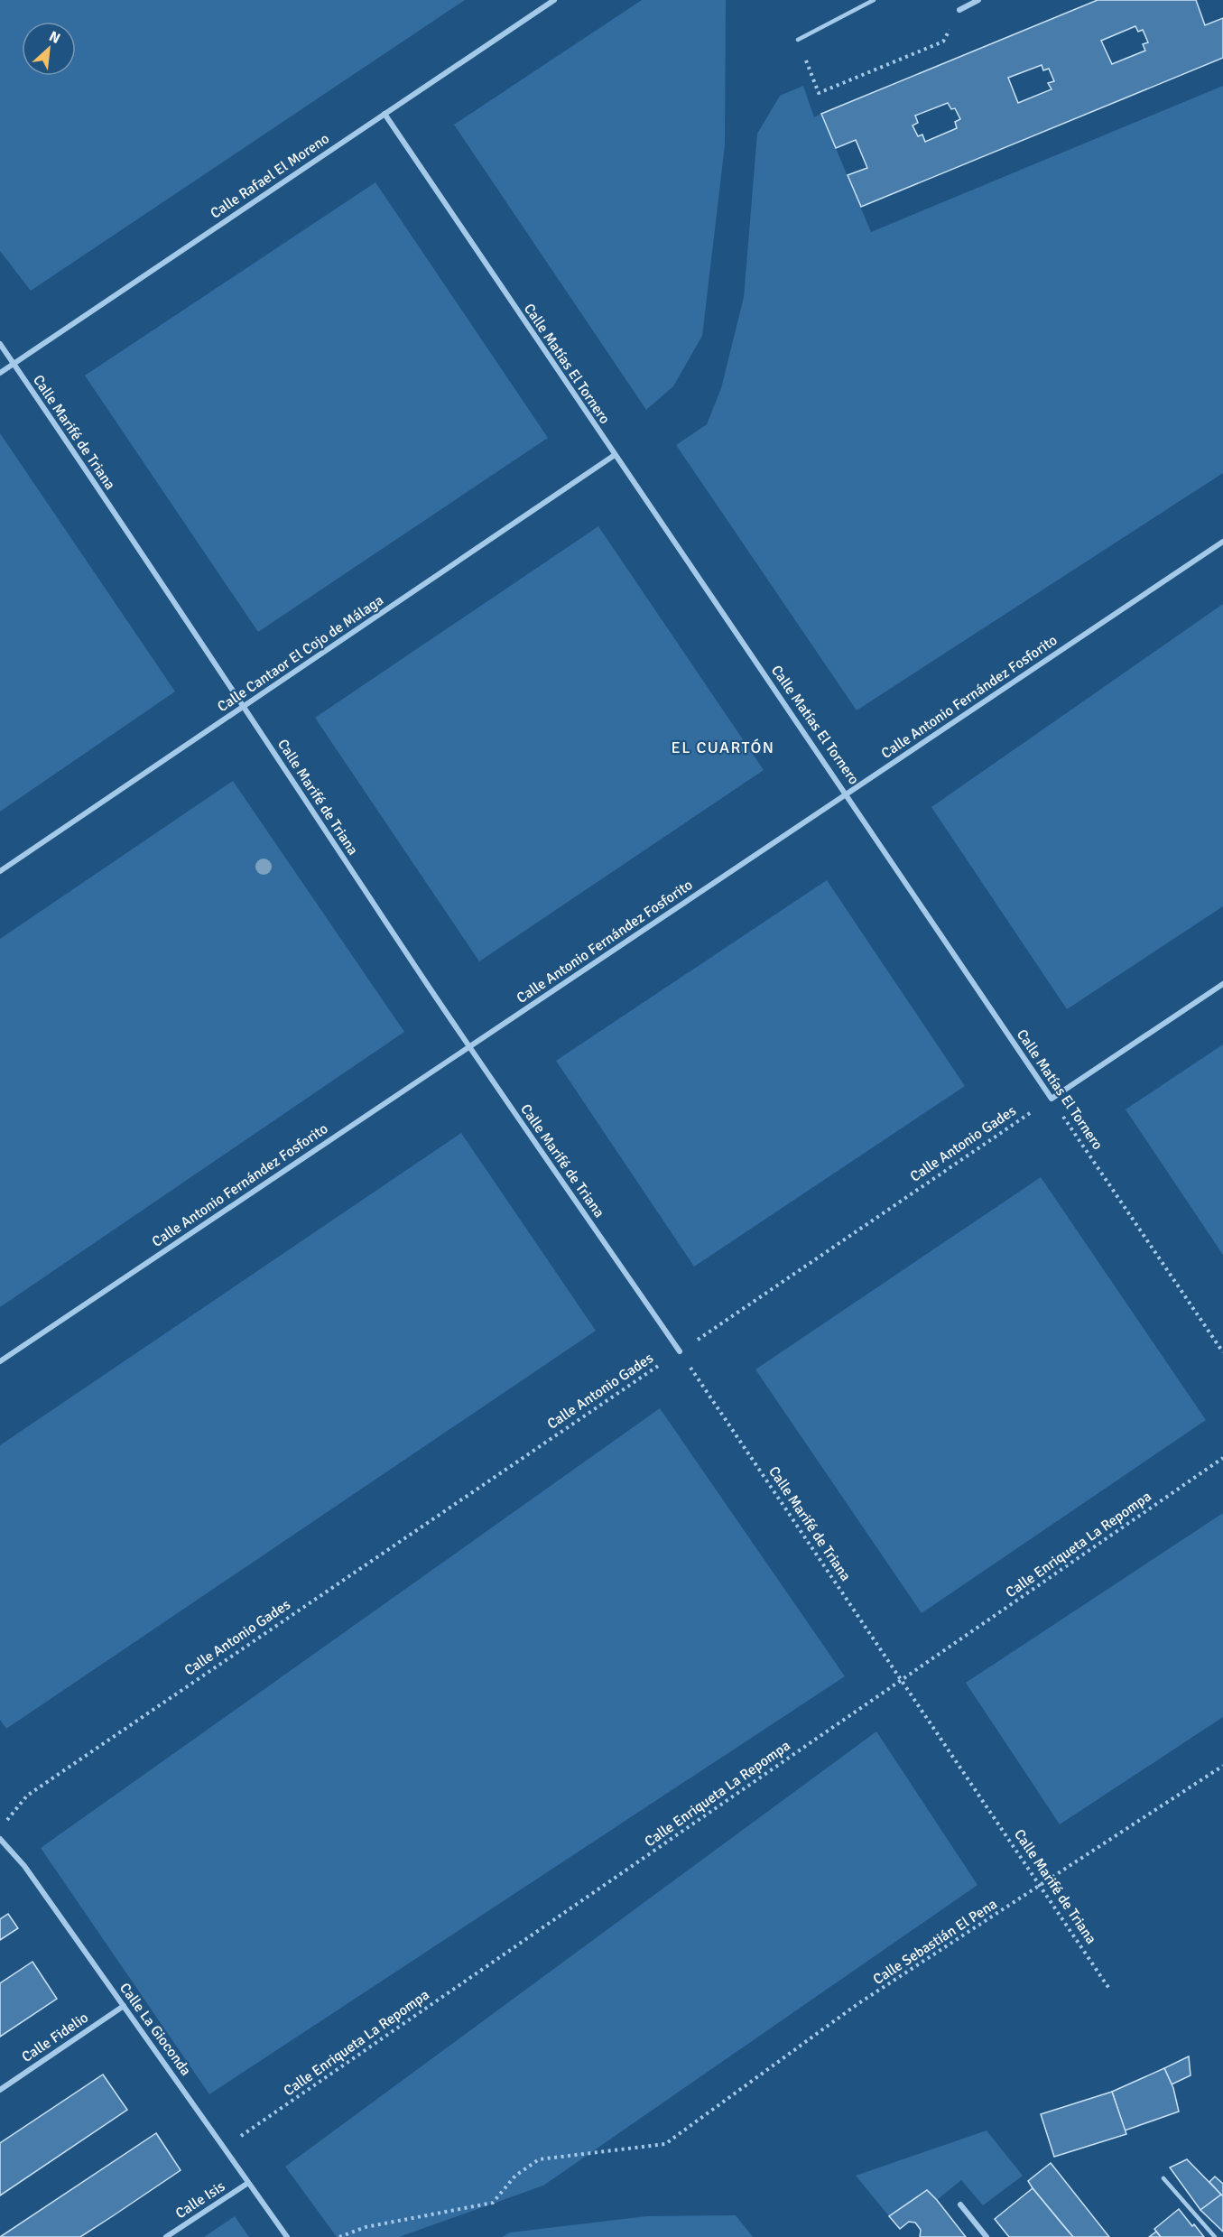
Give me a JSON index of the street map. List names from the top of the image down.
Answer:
{
  "streets": {
    "street": [
      "Calle Rafael El Moreno",
      "Calle Matías El Tornero",
      "Calle Marifé de Triana",
      "Calle Cantaor El Cojo de Málaga",
      "Calle Antonio Fernández Fosforito",
      "Calle La Gioconda",
      "Calle Fidelio",
      "Calle Isis"
    ],
    "path": ["Calle Antonio Gades", "Calle Enriqueta La Repompa", "Calle Sebastián El Pena"]
  },
  "crossings": [
    ["Calle Rafael El Moreno", "Calle Matías El Tornero"],
    ["Calle Rafael El Moreno", "Calle Marifé de Triana"],
    ["Calle Matías El Tornero", "Calle Cantaor El Cojo de Málaga"],
    ["Calle Matías El Tornero", "Calle Antonio Fernández Fosforito"],
    ["Calle Matías El Tornero", "Calle Antonio Gades"],
    ["Calle Marifé de Triana", "Calle Cantaor El Cojo de Málaga"],
    ["Calle Marifé de Triana", "Calle Antonio Fernández Fosforito"],
    ["Calle Marifé de Triana", "Calle Antonio Gades"],
    ["Calle Marifé de Triana", "Calle Enriqueta La Repompa"],
    ["Calle Marifé de Triana", "Calle Sebastián El Pena"],
    ["Calle Enriqueta La Repompa", "Calle La Gioconda"],
    ["Calle La Gioconda", "Calle Fidelio"],
    ["Calle La Gioconda", "Calle Isis"]
  ],
  "districts": ["EL CUARTÓN"],
  "north": "top right"
}
